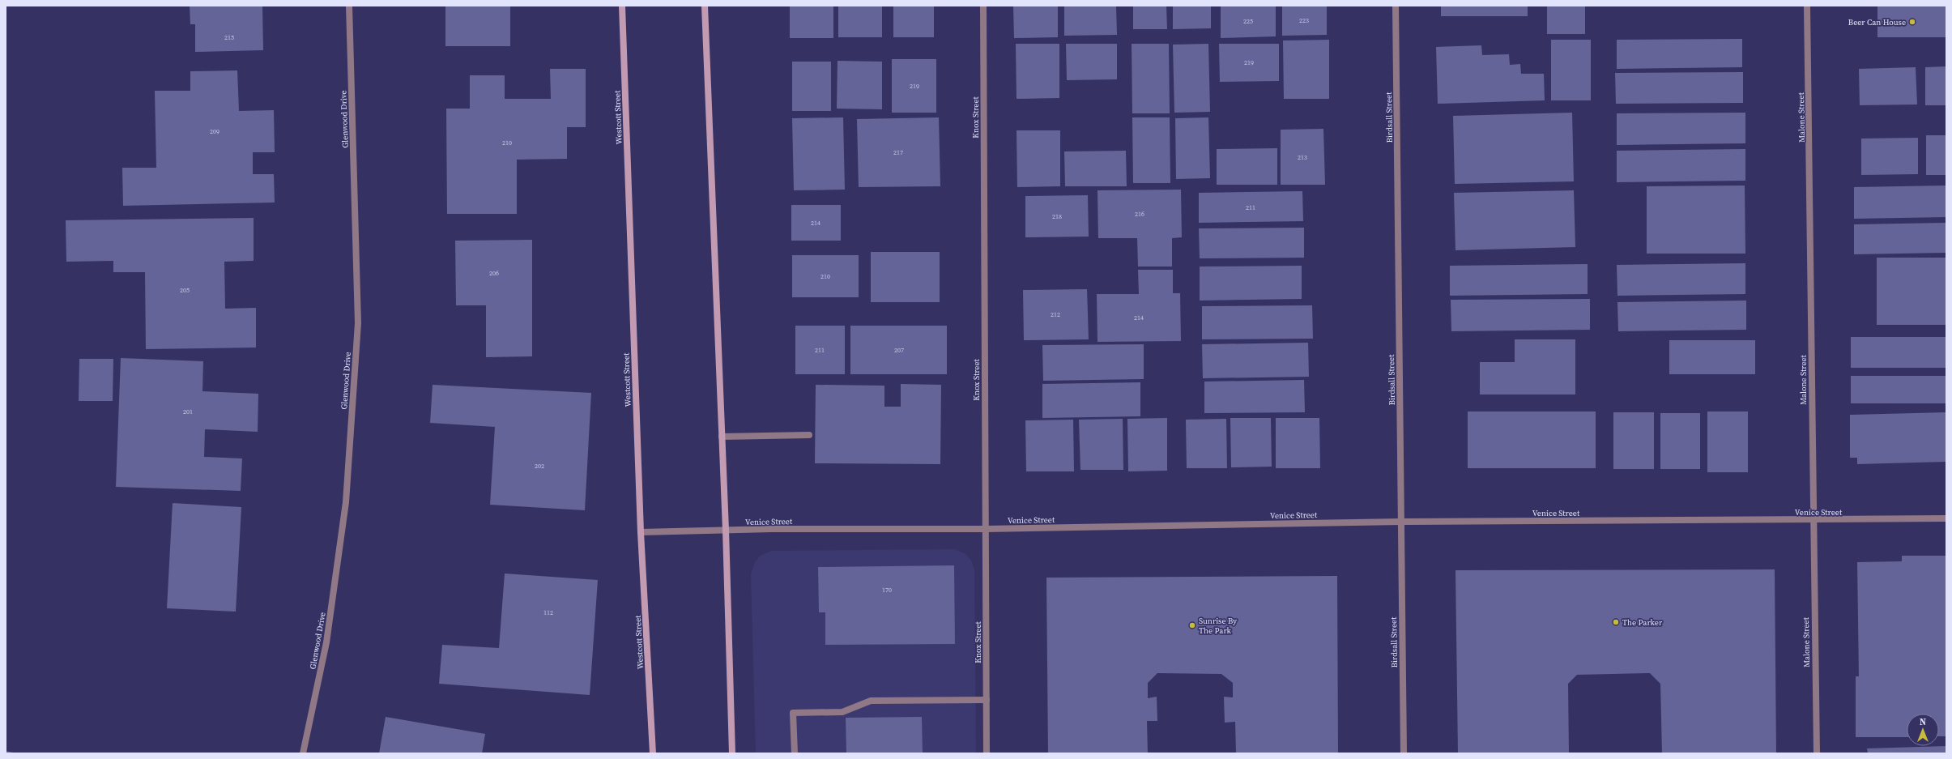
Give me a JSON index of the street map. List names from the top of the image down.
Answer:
{
  "streets": {
    "main road": ["Westcott Street"],
    "street": [
      "Knox Street",
      "Birdsall Street",
      "Malone Street",
      "Glenwood Drive",
      "Venice Street"
    ]
  },
  "crossings": [
    ["Westcott Street", "Venice Street"],
    ["Knox Street", "Venice Street"],
    ["Birdsall Street", "Venice Street"],
    ["Malone Street", "Venice Street"]
  ],
  "places": ["Beer Can House", "The Parker", "Sunrise By The Park"],
  "house_numbers": [
    "223",
    "225",
    "215",
    "219",
    "219",
    "209",
    "210",
    "217",
    "213",
    "211",
    "216",
    "218",
    "214",
    "206",
    "210",
    "205",
    "212",
    "214",
    "211",
    "207",
    "201",
    "202",
    "170",
    "112"
  ],
  "north": "top"
}
